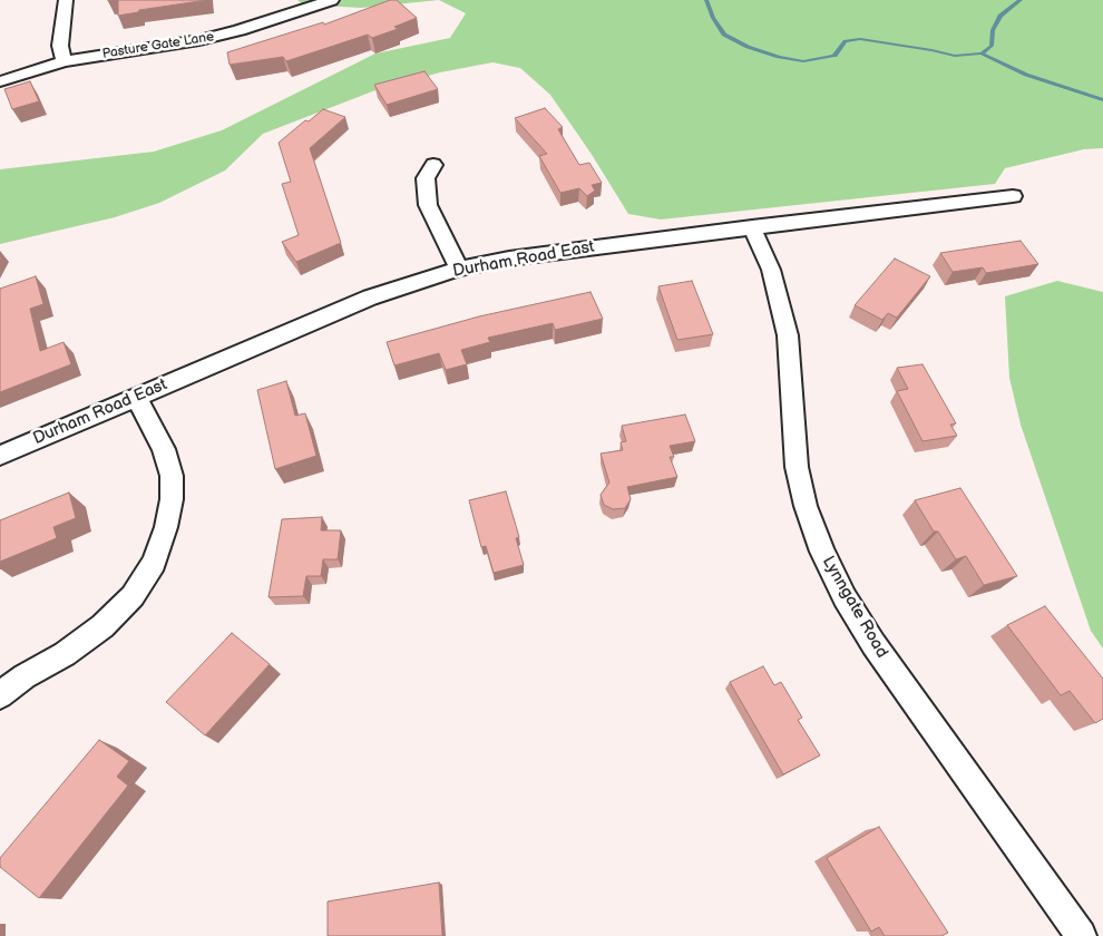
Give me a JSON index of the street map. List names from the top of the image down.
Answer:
{
  "streets": {
    "street": ["Pasture Gate Lane", "Durham Road East", "Lynngate Road"]
  },
  "crossings": [
    ["Durham Road East", "Lynngate Road"]
  ]
}
